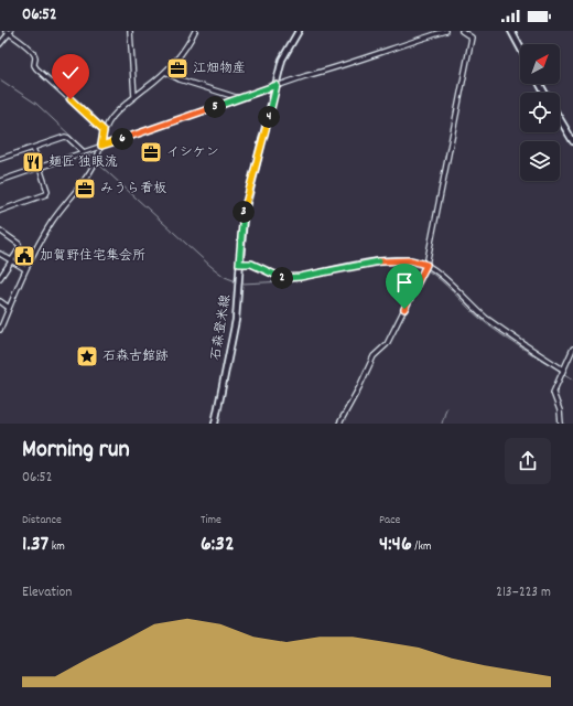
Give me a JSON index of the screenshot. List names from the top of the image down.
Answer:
{
  "streets": {
    "main road": ["石森登米線"]
  },
  "places": {
    "office": ["江畑物産", "イシケン", "みうら看板"],
    "restaurant": ["麺匠 独眼流"],
    "public building": ["加賀野住宅集会所"],
    "place": ["石森古館跡"]
  },
  "north": "top right",
  "page": {
    "status": "06:52",
    "pins": [
      "5",
      "4",
      "6",
      "3",
      "2"
    ],
    "heading": ["Morning run", "06:52"],
    "stats": [
      ["Distance", "1.37 km"],
      ["Time", "6:32"],
      ["Pace", "4:46 /km"]
    ],
    "chart": ["Elevation", "213–223 m"]
  }
}
